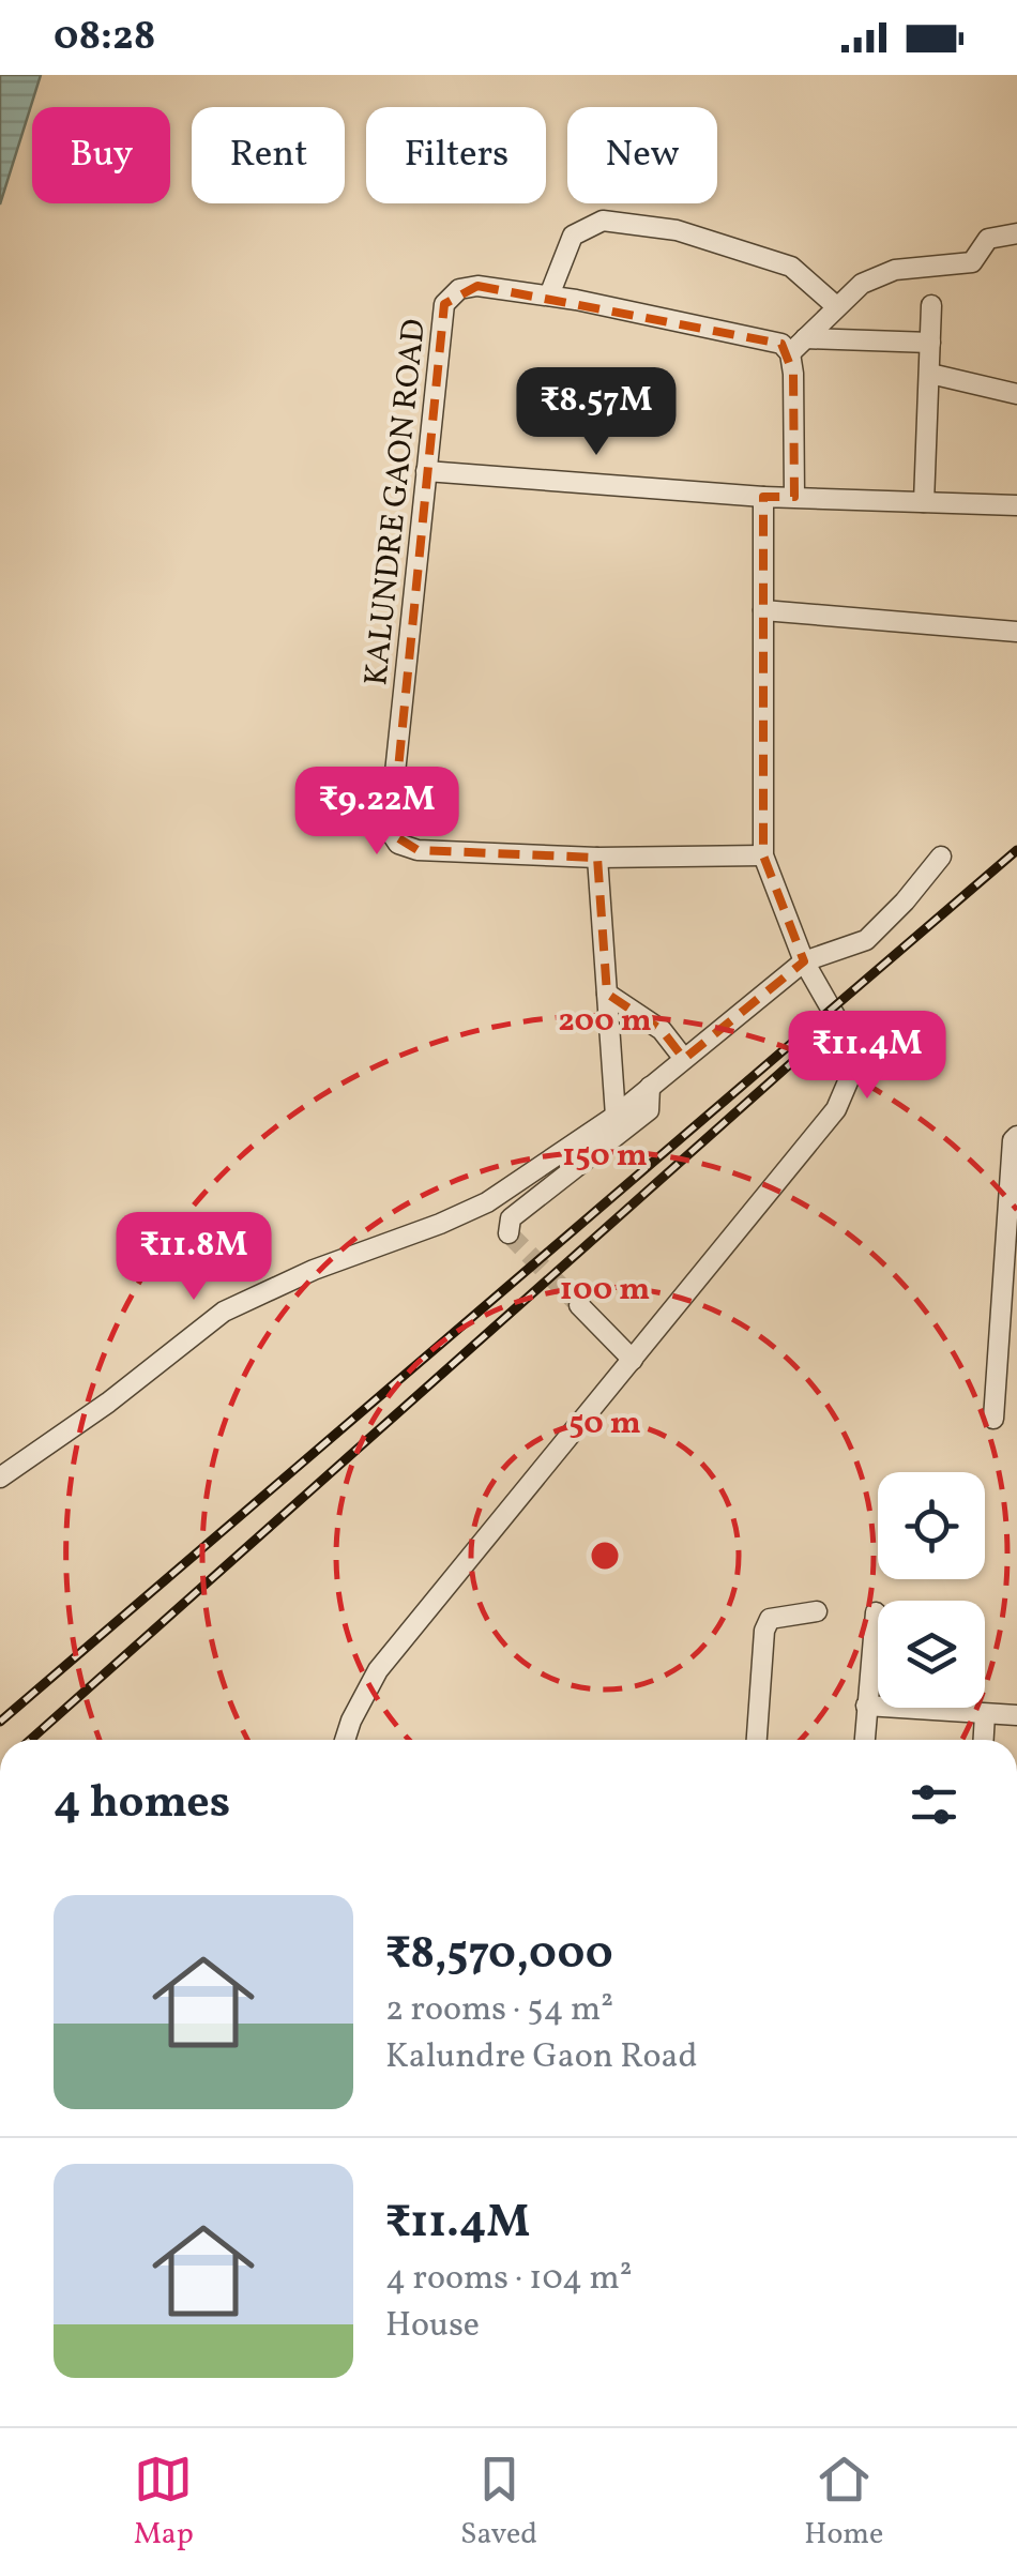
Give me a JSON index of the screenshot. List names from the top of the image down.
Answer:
{
  "streets": {
    "street": ["KALUNDRE GAON ROAD"]
  },
  "page": {
    "status": "08:28",
    "chip": [
      "Buy",
      "Rent",
      "Filters",
      "New"
    ],
    "price": [
      "₹8.57M",
      "₹9.22M",
      "₹11.4M",
      "₹11.8M"
    ],
    "heading": "4 homes",
    "list": [
      {
        "name": "₹8,570,000",
        "note": "2 rooms · 54 m² · Kalundre Gaon Road"
      },
      {
        "name": "₹11.4M",
        "note": "4 rooms · 104 m² · House"
      }
    ],
    "tabs": ["Map", "Saved", "Home"]
  },
  "rings": [
    "200 m",
    "150 m",
    "100 m",
    "50 m"
  ]
}
